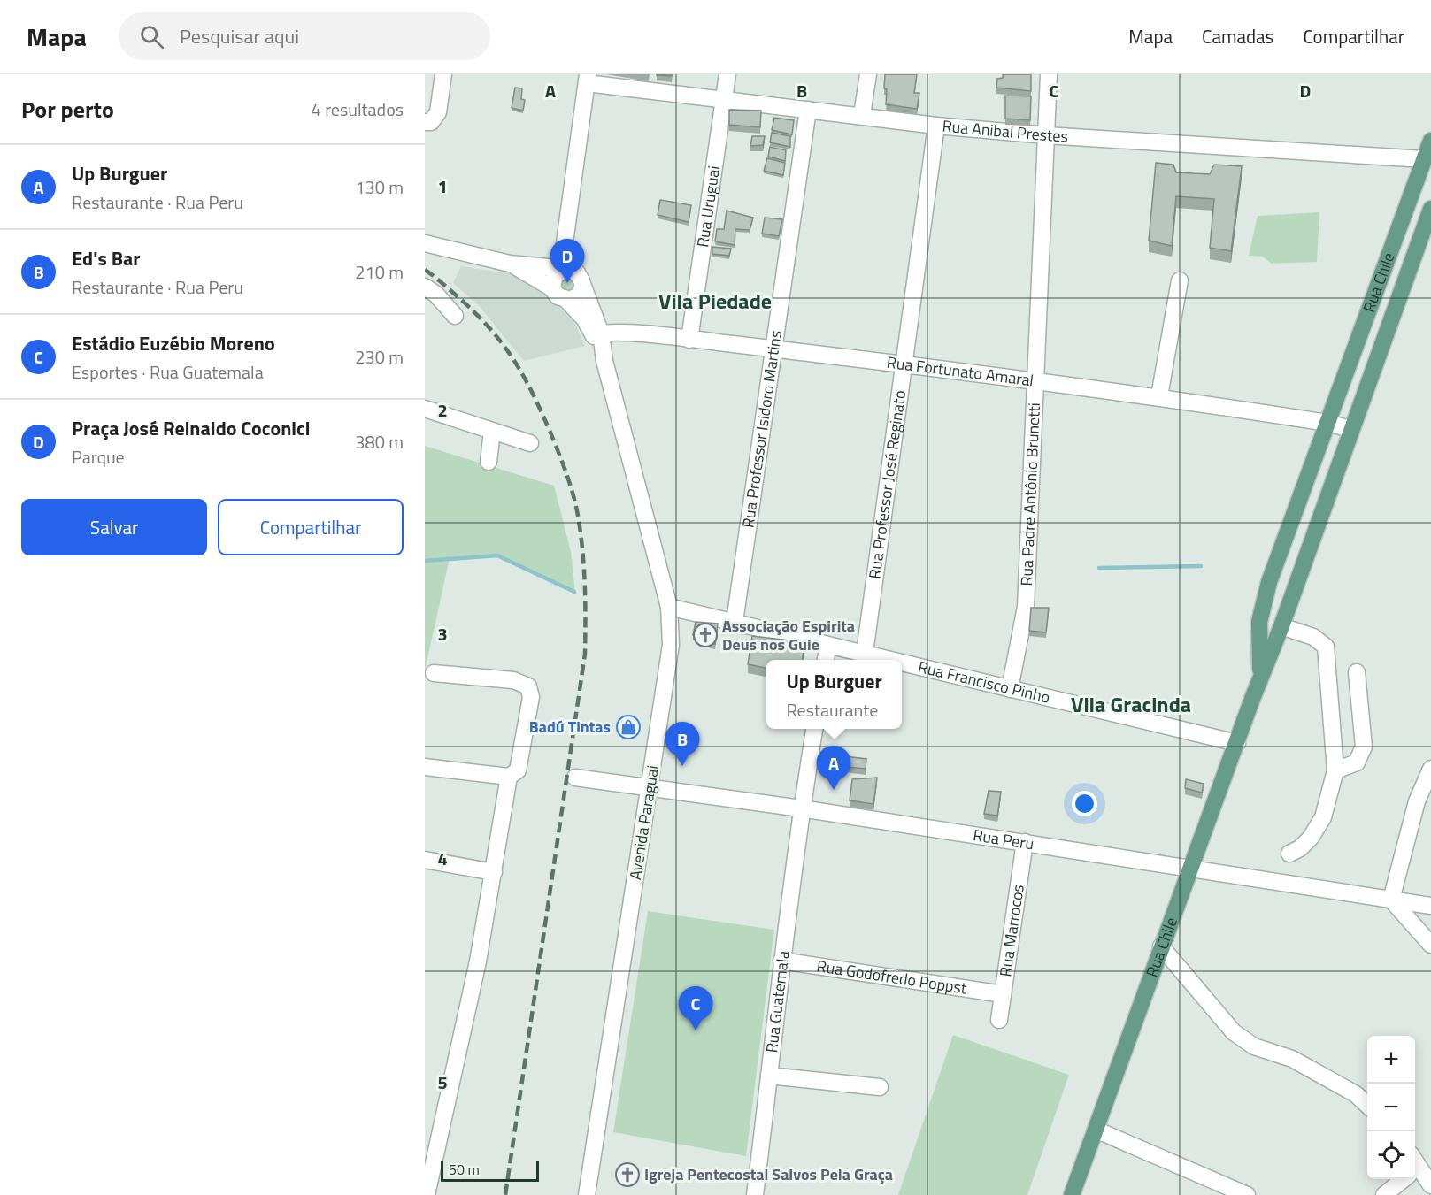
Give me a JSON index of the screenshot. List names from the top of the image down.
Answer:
{
  "streets": {
    "main road": ["Rua Chile"],
    "street": [
      "Rua Anibal Prestes",
      "Rua Uruguai",
      "Rua Fortunato Amaral",
      "Rua Professor Isidoro Martins",
      "Rua Professor José Reginato",
      "Rua Padre Antônio Brunetti",
      "Rua Francisco Pinho",
      "Avenida Paraguai",
      "Rua Peru",
      "Rua Marrocos",
      "Rua Godofredo Poppst",
      "Rua Guatemala"
    ]
  },
  "crossings": [
    ["Rua Anibal Prestes", "Rua Uruguai"],
    ["Rua Anibal Prestes", "Rua Chile"],
    ["Rua Anibal Prestes", "Rua Professor Isidoro Martins"],
    ["Rua Anibal Prestes", "Rua Professor José Reginato"],
    ["Rua Anibal Prestes", "Rua Padre Antônio Brunetti"],
    ["Rua Uruguai", "Rua Fortunato Amaral"],
    ["Rua Chile", "Rua Fortunato Amaral"],
    ["Rua Chile", "Rua Francisco Pinho"],
    ["Rua Chile", "Rua Peru"],
    ["Rua Fortunato Amaral", "Rua Professor Isidoro Martins"],
    ["Rua Fortunato Amaral", "Rua Professor José Reginato"],
    ["Rua Fortunato Amaral", "Rua Padre Antônio Brunetti"],
    ["Rua Fortunato Amaral", "Avenida Paraguai"],
    ["Rua Professor Isidoro Martins", "Rua Francisco Pinho"],
    ["Rua Professor José Reginato", "Rua Francisco Pinho"],
    ["Rua Padre Antônio Brunetti", "Rua Francisco Pinho"],
    ["Rua Francisco Pinho", "Avenida Paraguai"],
    ["Avenida Paraguai", "Rua Peru"],
    ["Rua Peru", "Rua Marrocos"],
    ["Rua Peru", "Rua Guatemala"],
    ["Rua Marrocos", "Rua Godofredo Poppst"],
    ["Rua Godofredo Poppst", "Rua Guatemala"]
  ],
  "districts": ["Vila Piedade", "Vila Gracinda"],
  "places": {
    "church": ["Associação Espirita Deus nos Guie", "Igreja Pentecostal Salvos Pela Graça"],
    "shop": ["Badú Tintas"]
  },
  "scale_bar": "50 m",
  "page": {
    "header": "Mapa",
    "search": "Pesquisar aqui",
    "nav": ["Mapa", "Camadas", "Compartilhar"],
    "heading": ["Por perto", "4 resultados"],
    "list": [
      {
        "mark": "A",
        "name": "Up Burguer",
        "note": "Restaurante · Rua Peru",
        "value": "130 m"
      },
      {
        "mark": "B",
        "name": "Ed's Bar",
        "note": "Restaurante · Rua Peru",
        "value": "210 m"
      },
      {
        "mark": "C",
        "name": "Estádio Euzébio Moreno",
        "note": "Esportes · Rua Guatemala",
        "value": "230 m"
      },
      {
        "mark": "D",
        "name": "Praça José Reinaldo Coconici",
        "note": "Parque",
        "value": "380 m"
      }
    ],
    "pins": [
      "D",
      "B",
      "A",
      "C"
    ],
    "buttons": ["Salvar", "Compartilhar"],
    "popup": ["Up Burguer", "Restaurante"],
    "map_buttons": ["+", "−"],
    "scale": "50 m"
  },
  "grid": {
    "columns": [
      "A",
      "B",
      "C",
      "D"
    ],
    "rows": [
      "1",
      "2",
      "3",
      "4",
      "5"
    ]
  }
}
